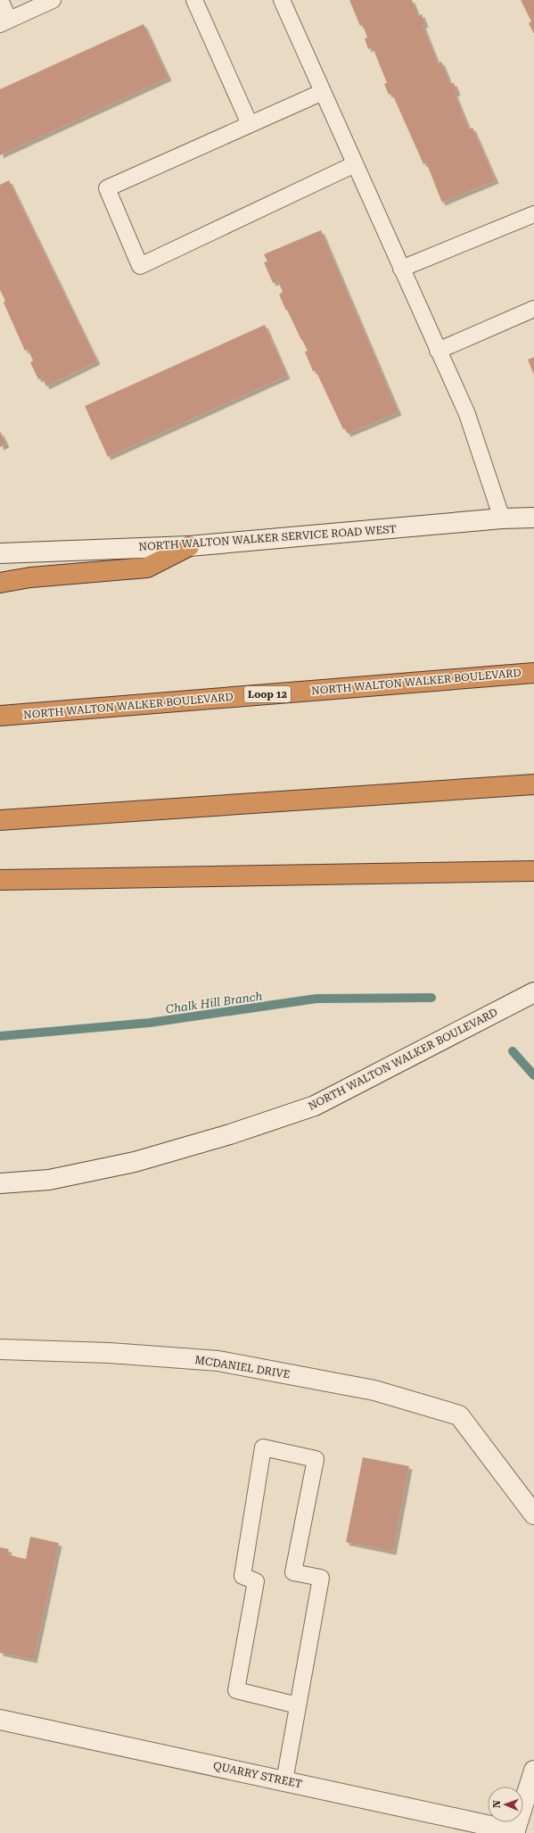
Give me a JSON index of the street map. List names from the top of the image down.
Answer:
{
  "streets": {
    "highway": ["NORTH WALTON WALKER BOULEVARD", "Loop 12"],
    "street": ["NORTH WALTON WALKER SERVICE ROAD WEST", "MCDANIEL DRIVE", "QUARRY STREET"]
  },
  "water": ["Chalk Hill Branch"],
  "north": "left"
}
